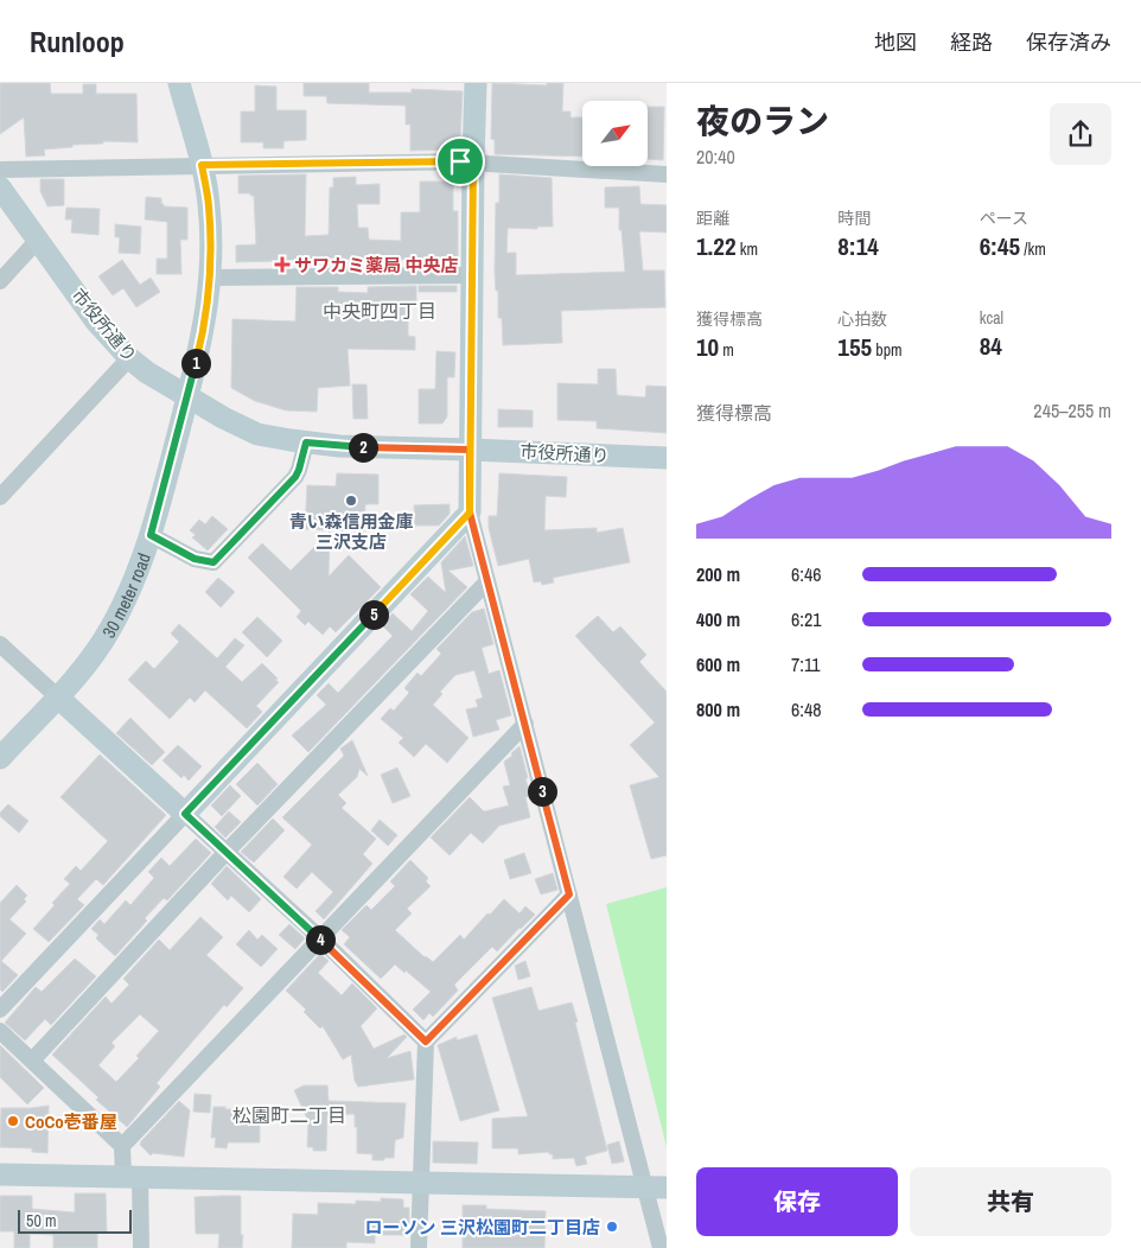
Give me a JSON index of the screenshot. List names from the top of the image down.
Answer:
{
  "streets": {
    "street": ["市役所通り", "30 meter road"]
  },
  "crossings": [
    ["市役所通り", "30 meter road"]
  ],
  "districts": ["中央町四丁目", "松園町二丁目"],
  "places": {
    "health": ["サワカミ薬局 中央店"],
    "other": ["青い森信用金庫 三沢支店", "CoCo壱番屋", "ローソン 三沢松園町二丁目店"]
  },
  "scale_bar": "50 m",
  "north": "top right",
  "page": {
    "header": "Runloop",
    "nav": ["地図", "経路", "保存済み"],
    "heading": ["夜のラン", "20:40"],
    "stats": [
      ["距離", "1.22 km"],
      ["時間", "8:14"],
      ["ペース", "6:45 /km"],
      ["獲得標高", "10 m"],
      ["心拍数", "155 bpm"],
      ["kcal", "84"]
    ],
    "pins": [
      "1",
      "2",
      "5",
      "3",
      "4"
    ],
    "chart": ["獲得標高", "245–255 m"],
    "list": [
      {
        "name": "200 m",
        "note": "6:46"
      },
      {
        "name": "400 m",
        "note": "6:21"
      },
      {
        "name": "600 m",
        "note": "7:11"
      },
      {
        "name": "800 m",
        "note": "6:48"
      }
    ],
    "buttons": ["保存", "共有"],
    "scale": "50 m"
  }
}
